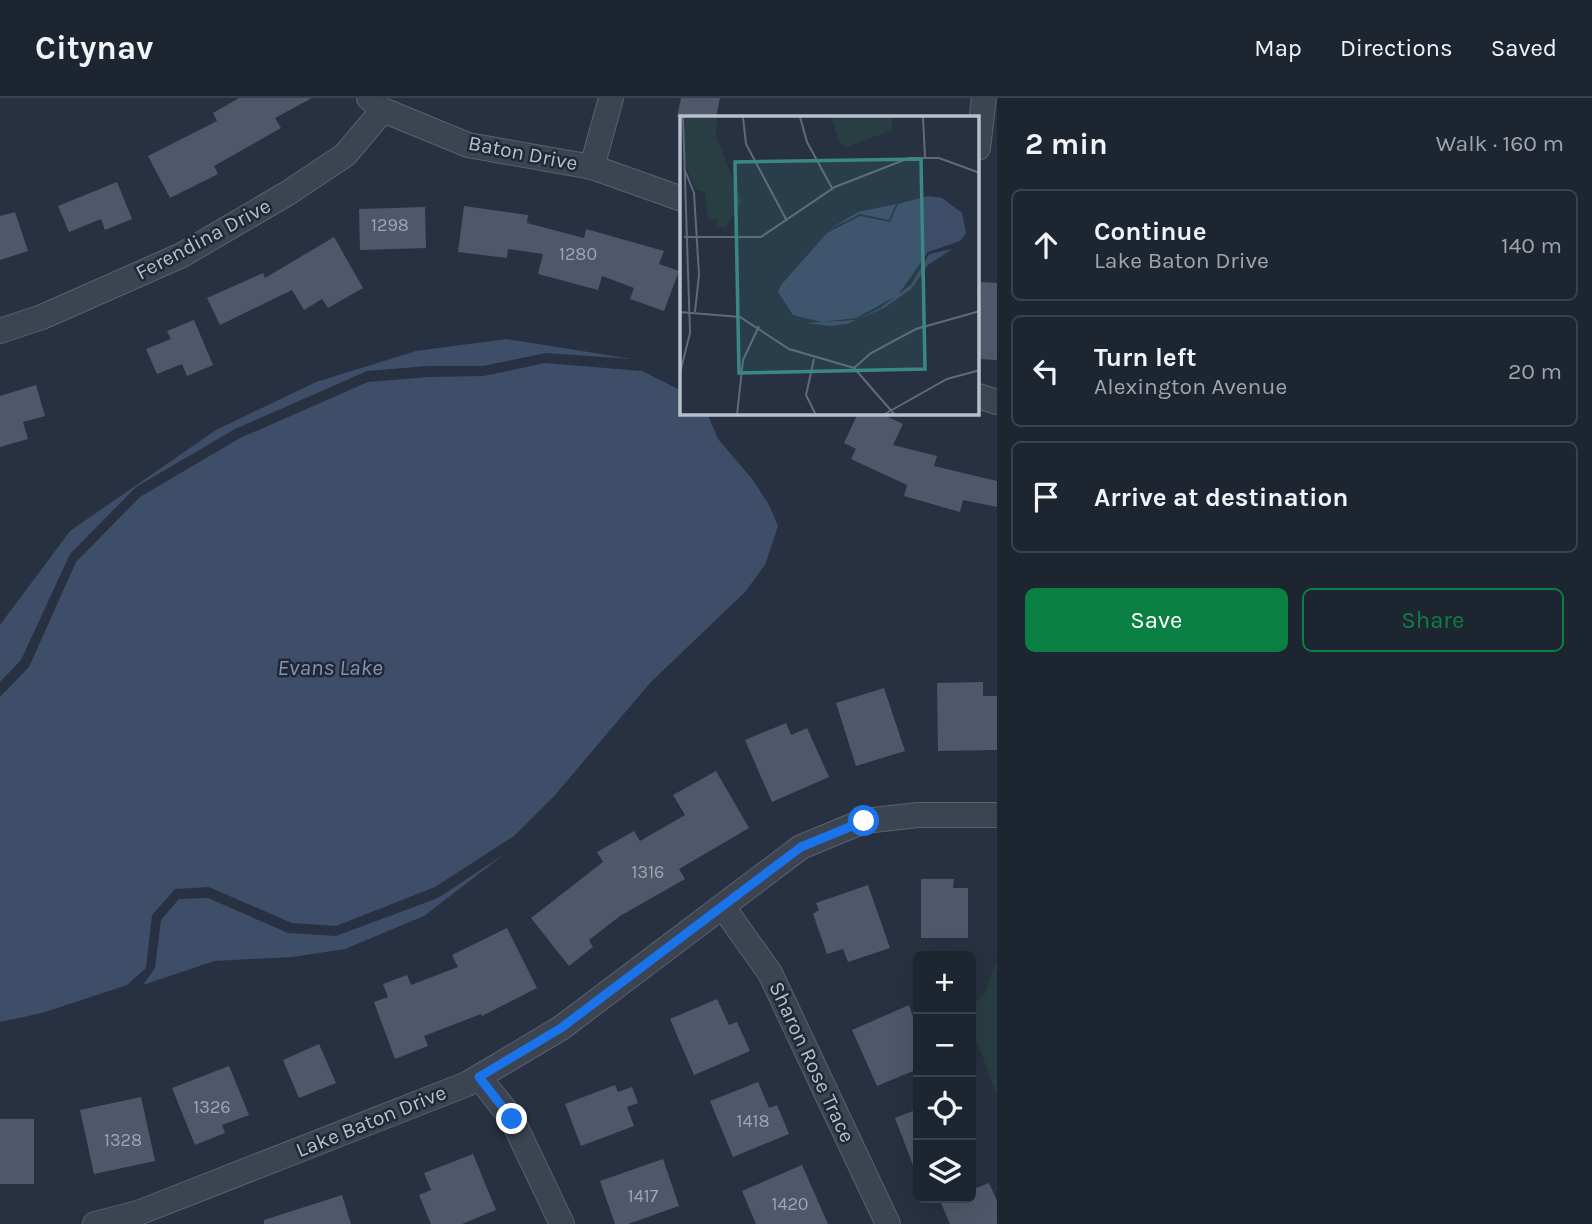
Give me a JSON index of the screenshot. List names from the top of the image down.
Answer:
{
  "streets": {
    "street": [
      "Baton Drive",
      "Ferendina Drive",
      "Sharon Rose Trace",
      "Lake Baton Drive"
    ]
  },
  "crossings": [
    ["Baton Drive", "Ferendina Drive"],
    ["Sharon Rose Trace", "Lake Baton Drive"]
  ],
  "water": ["Evans Lake"],
  "house_numbers": [
    "1298",
    "1280",
    "1316",
    "1326",
    "1418",
    "1328",
    "1417",
    "1420"
  ],
  "page": {
    "header": "Citynav",
    "nav": ["Map", "Directions", "Saved"],
    "heading": ["2 min", "Walk · 160 m"],
    "list": [
      ["Continue", "Lake Baton Drive", "140 m"],
      ["Turn left", "Alexington Avenue", "20 m"],
      "Arrive at destination"
    ],
    "buttons": ["Save", "Share"],
    "map_buttons": ["+", "−"]
  }
}
